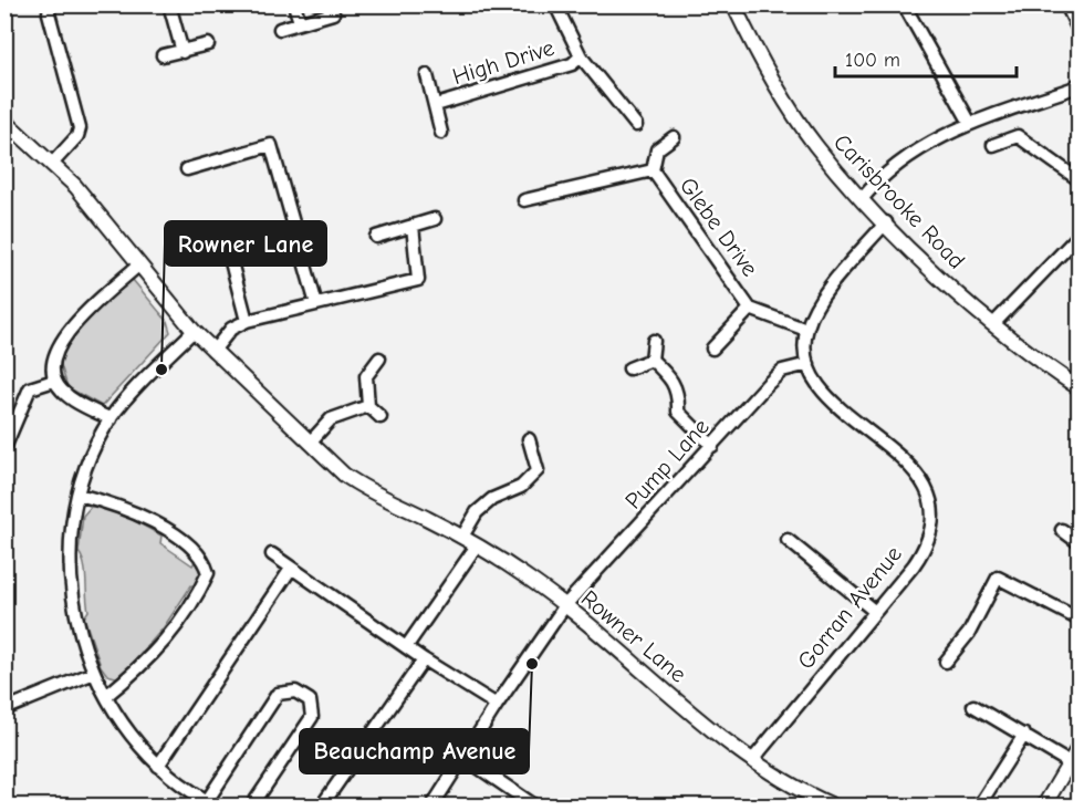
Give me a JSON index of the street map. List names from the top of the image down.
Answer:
{
  "streets": {
    "street": [
      "High Drive",
      "Carisbrooke Road",
      "Glebe Drive",
      "Pump Lane",
      "Gorran Avenue",
      "Rowner Lane"
    ]
  },
  "crossings": [
    ["Glebe Drive", "Gorran Avenue"],
    ["Pump Lane", "Gorran Avenue"],
    ["Pump Lane", "Rowner Lane"],
    ["Gorran Avenue", "Rowner Lane"]
  ],
  "places": ["Rowner Lane", "Beauchamp Avenue"],
  "scale_bar": "100 m"
}
